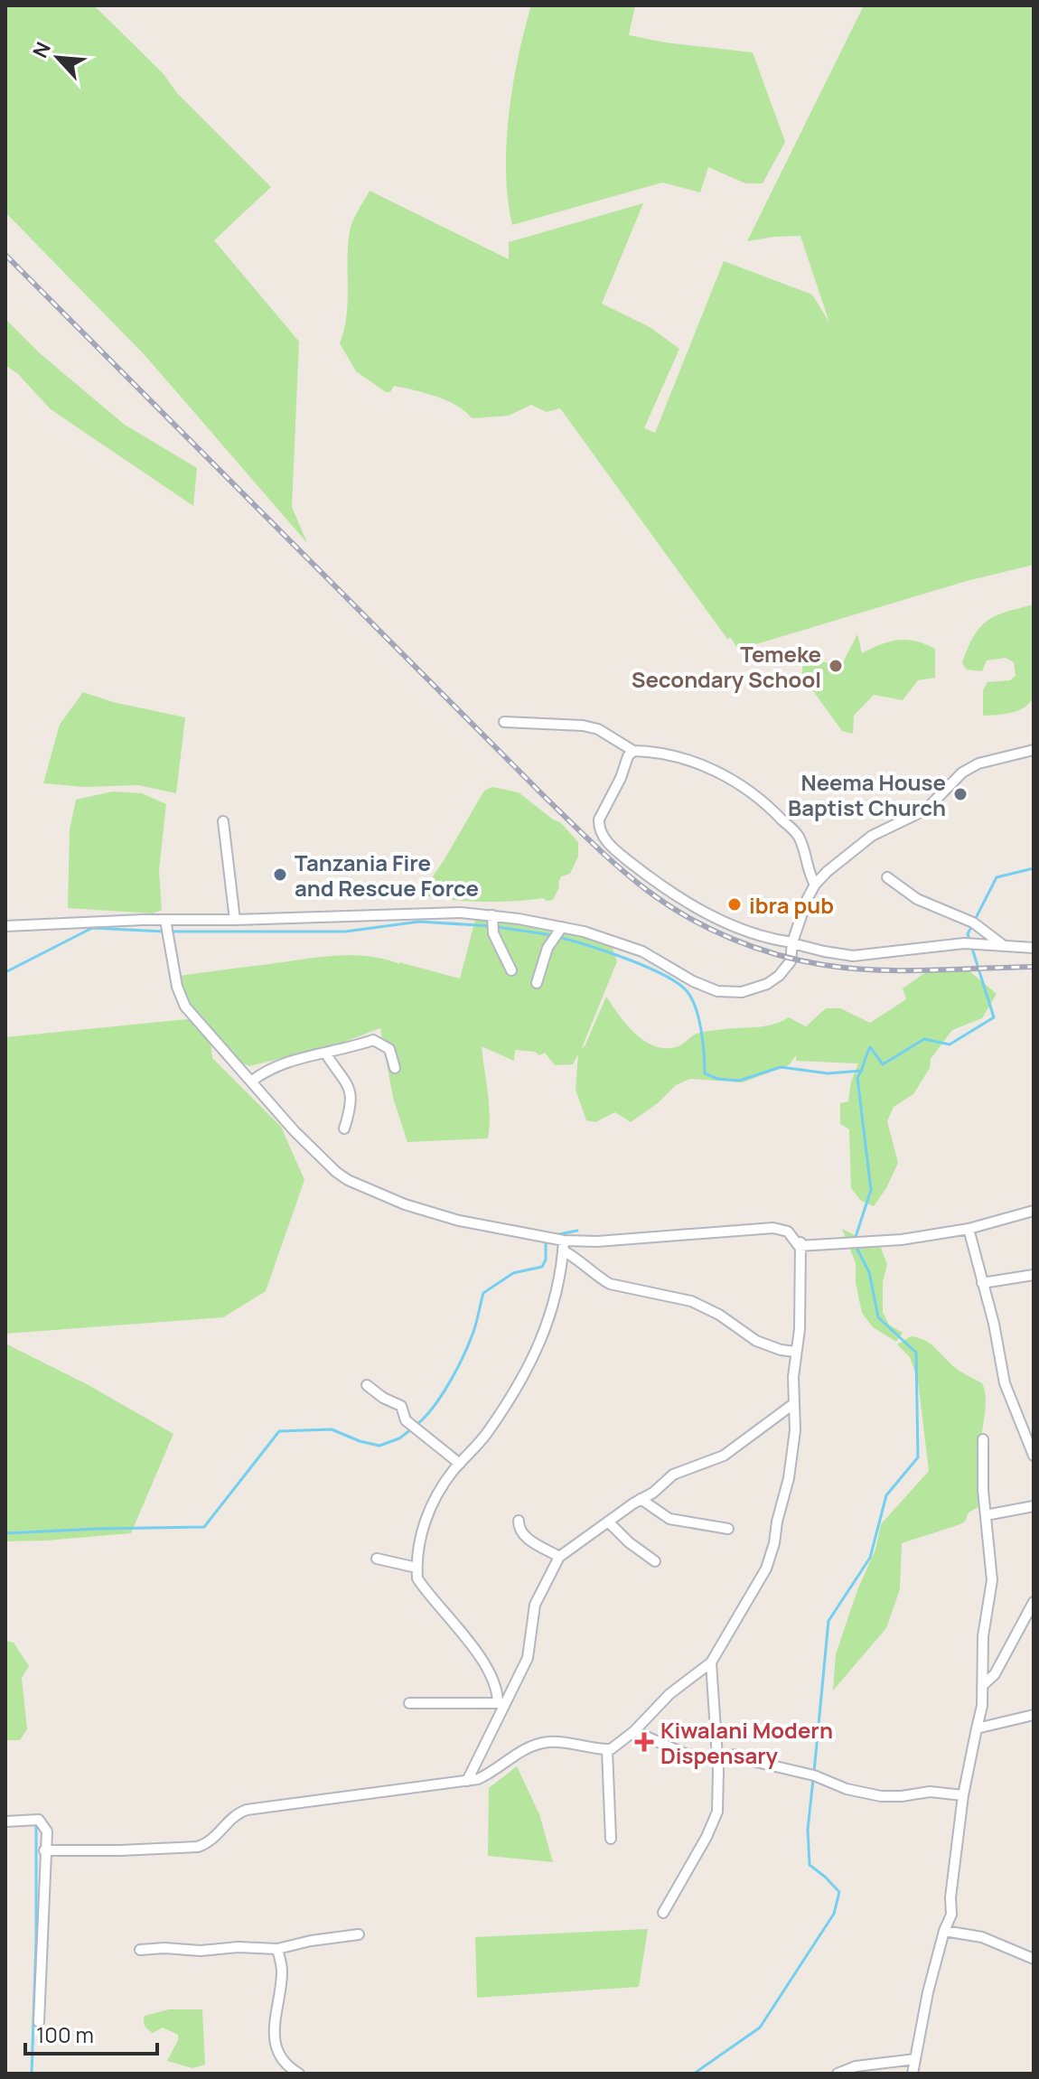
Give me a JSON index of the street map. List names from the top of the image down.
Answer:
{
  "places": {
    "other": [
      "Temeke Secondary School",
      "Neema House Baptist Church",
      "Tanzania Fire and Rescue Force",
      "ibra pub"
    ],
    "health": ["Kiwalani Modern Dispensary"]
  },
  "scale_bar": "100 m",
  "north": "top left"
}
